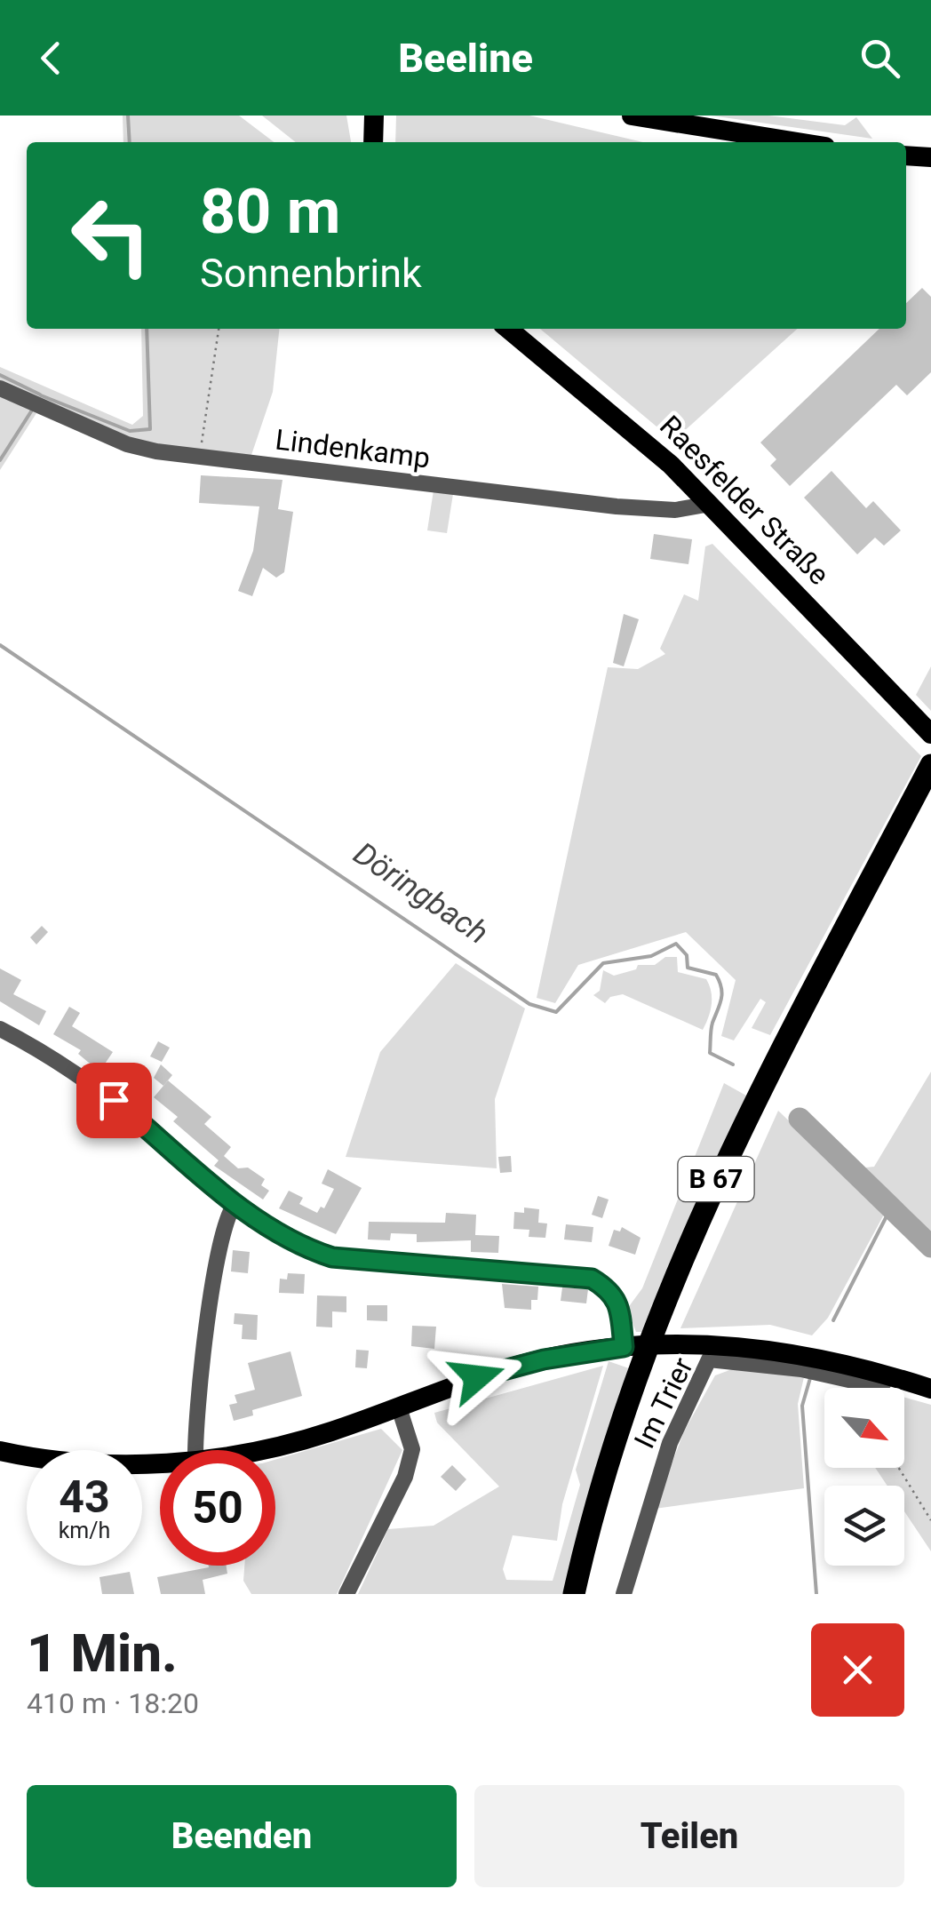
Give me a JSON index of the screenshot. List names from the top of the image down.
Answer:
{
  "streets": {
    "highway": ["B 67"],
    "main road": ["Raesfelder Straße"],
    "street": ["Lindenkamp", "Im Trier"]
  },
  "crossings": [
    ["Lindenkamp", "Raesfelder Straße"]
  ],
  "water": ["Döringbach"],
  "north": "bottom right",
  "page": {
    "header": "Beeline",
    "turn": ["80 m", "Sonnenbrink"],
    "speed": "43 km/h",
    "limit": "50",
    "heading": ["1 Min.", "410 m · 18:20"],
    "buttons": ["Beenden", "Teilen"]
  }
}
